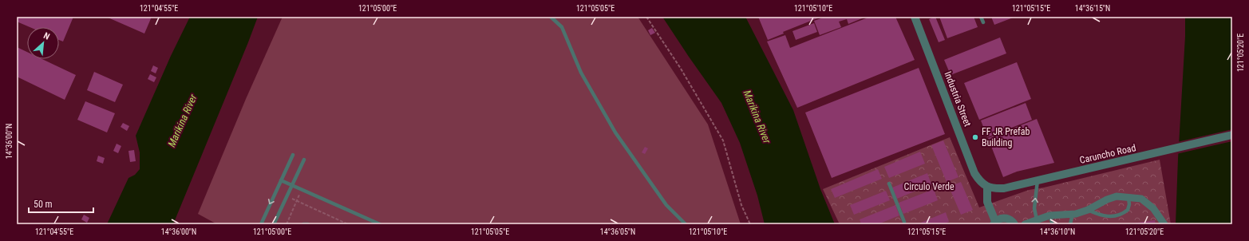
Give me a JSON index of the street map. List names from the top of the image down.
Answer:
{
  "streets": {
    "street": ["Industria Street", "Caruncho Road"]
  },
  "crossings": [
    ["Industria Street", "Caruncho Road"]
  ],
  "water": ["Marikina River"],
  "parks": ["Circulo Verde"],
  "places": ["FF JR Prefab Building"],
  "scale_bar": "50 m",
  "north": "top right",
  "coordinates": [
    "121°04'55\"E",
    "121°05'00\"E",
    "121°05'05\"E",
    "121°05'10\"E",
    "121°05'15\"E",
    "14°36'15\"N",
    "121°05'20\"E",
    "14°36'00\"N",
    "14°36'05\"N",
    "14°36'10\"N"
  ]
}
